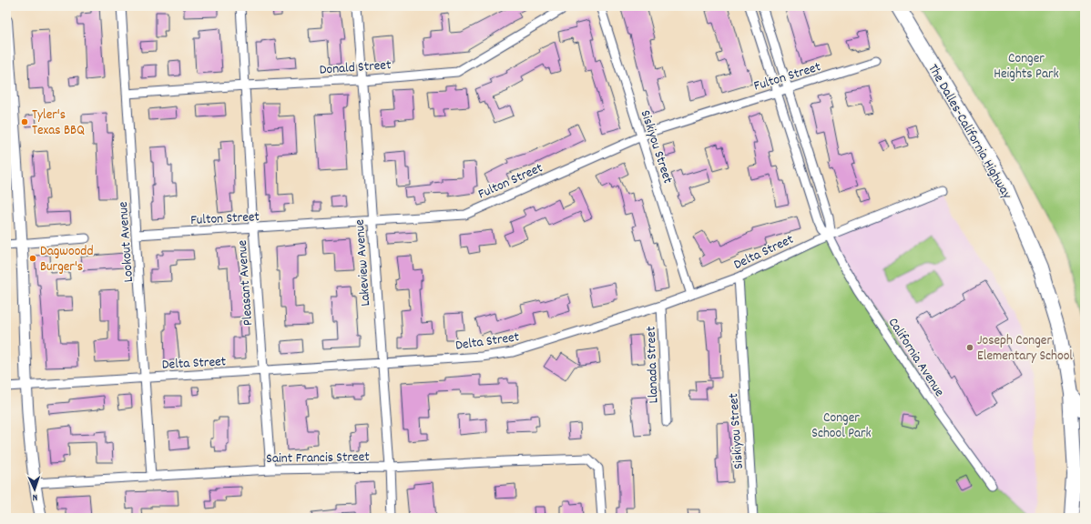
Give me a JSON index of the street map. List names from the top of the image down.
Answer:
{
  "streets": {
    "highway": ["The Dalles-California Highway"],
    "street": [
      "Donald Street",
      "Fulton Street",
      "Siskiyou Street",
      "Lookout Avenue",
      "Delta Street",
      "Lakeview Avenue",
      "Pleasant Avenue",
      "California Avenue",
      "Llanada Street",
      "Saint Francis Street"
    ]
  },
  "crossings": [
    ["Donald Street", "Lookout Avenue"],
    ["Donald Street", "Lakeview Avenue"],
    ["Donald Street", "Pleasant Avenue"],
    ["Fulton Street", "Siskiyou Street"],
    ["Fulton Street", "Lookout Avenue"],
    ["Fulton Street", "Lakeview Avenue"],
    ["Fulton Street", "Pleasant Avenue"],
    ["Fulton Street", "California Avenue"],
    ["Siskiyou Street", "Delta Street"],
    ["Lookout Avenue", "Delta Street"],
    ["Lookout Avenue", "Saint Francis Street"],
    ["Delta Street", "Lakeview Avenue"],
    ["Delta Street", "Pleasant Avenue"],
    ["Delta Street", "California Avenue"],
    ["Delta Street", "Llanada Street"],
    ["Lakeview Avenue", "Saint Francis Street"],
    ["Pleasant Avenue", "Saint Francis Street"]
  ],
  "parks": ["Conger Heights Park", "Conger School Park"],
  "places": ["Tyler's Texas BBQ", "Dagwoodd Burger's", "Joseph Conger Elementary School"],
  "north": "bottom"
}
